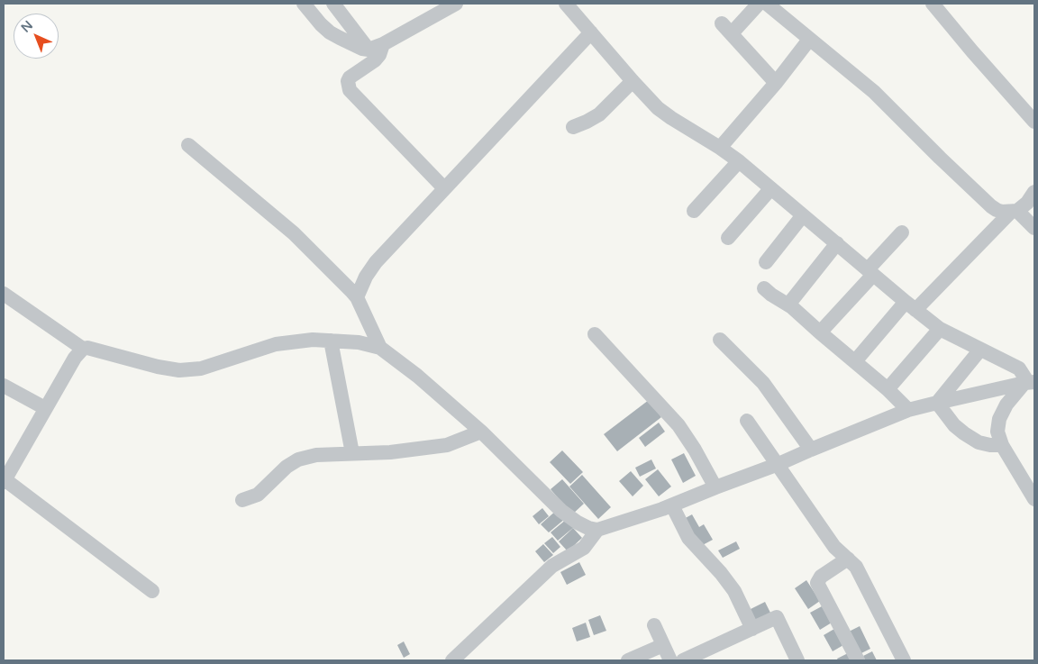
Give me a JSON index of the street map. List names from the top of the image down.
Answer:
{
  "north": "top left"
}
